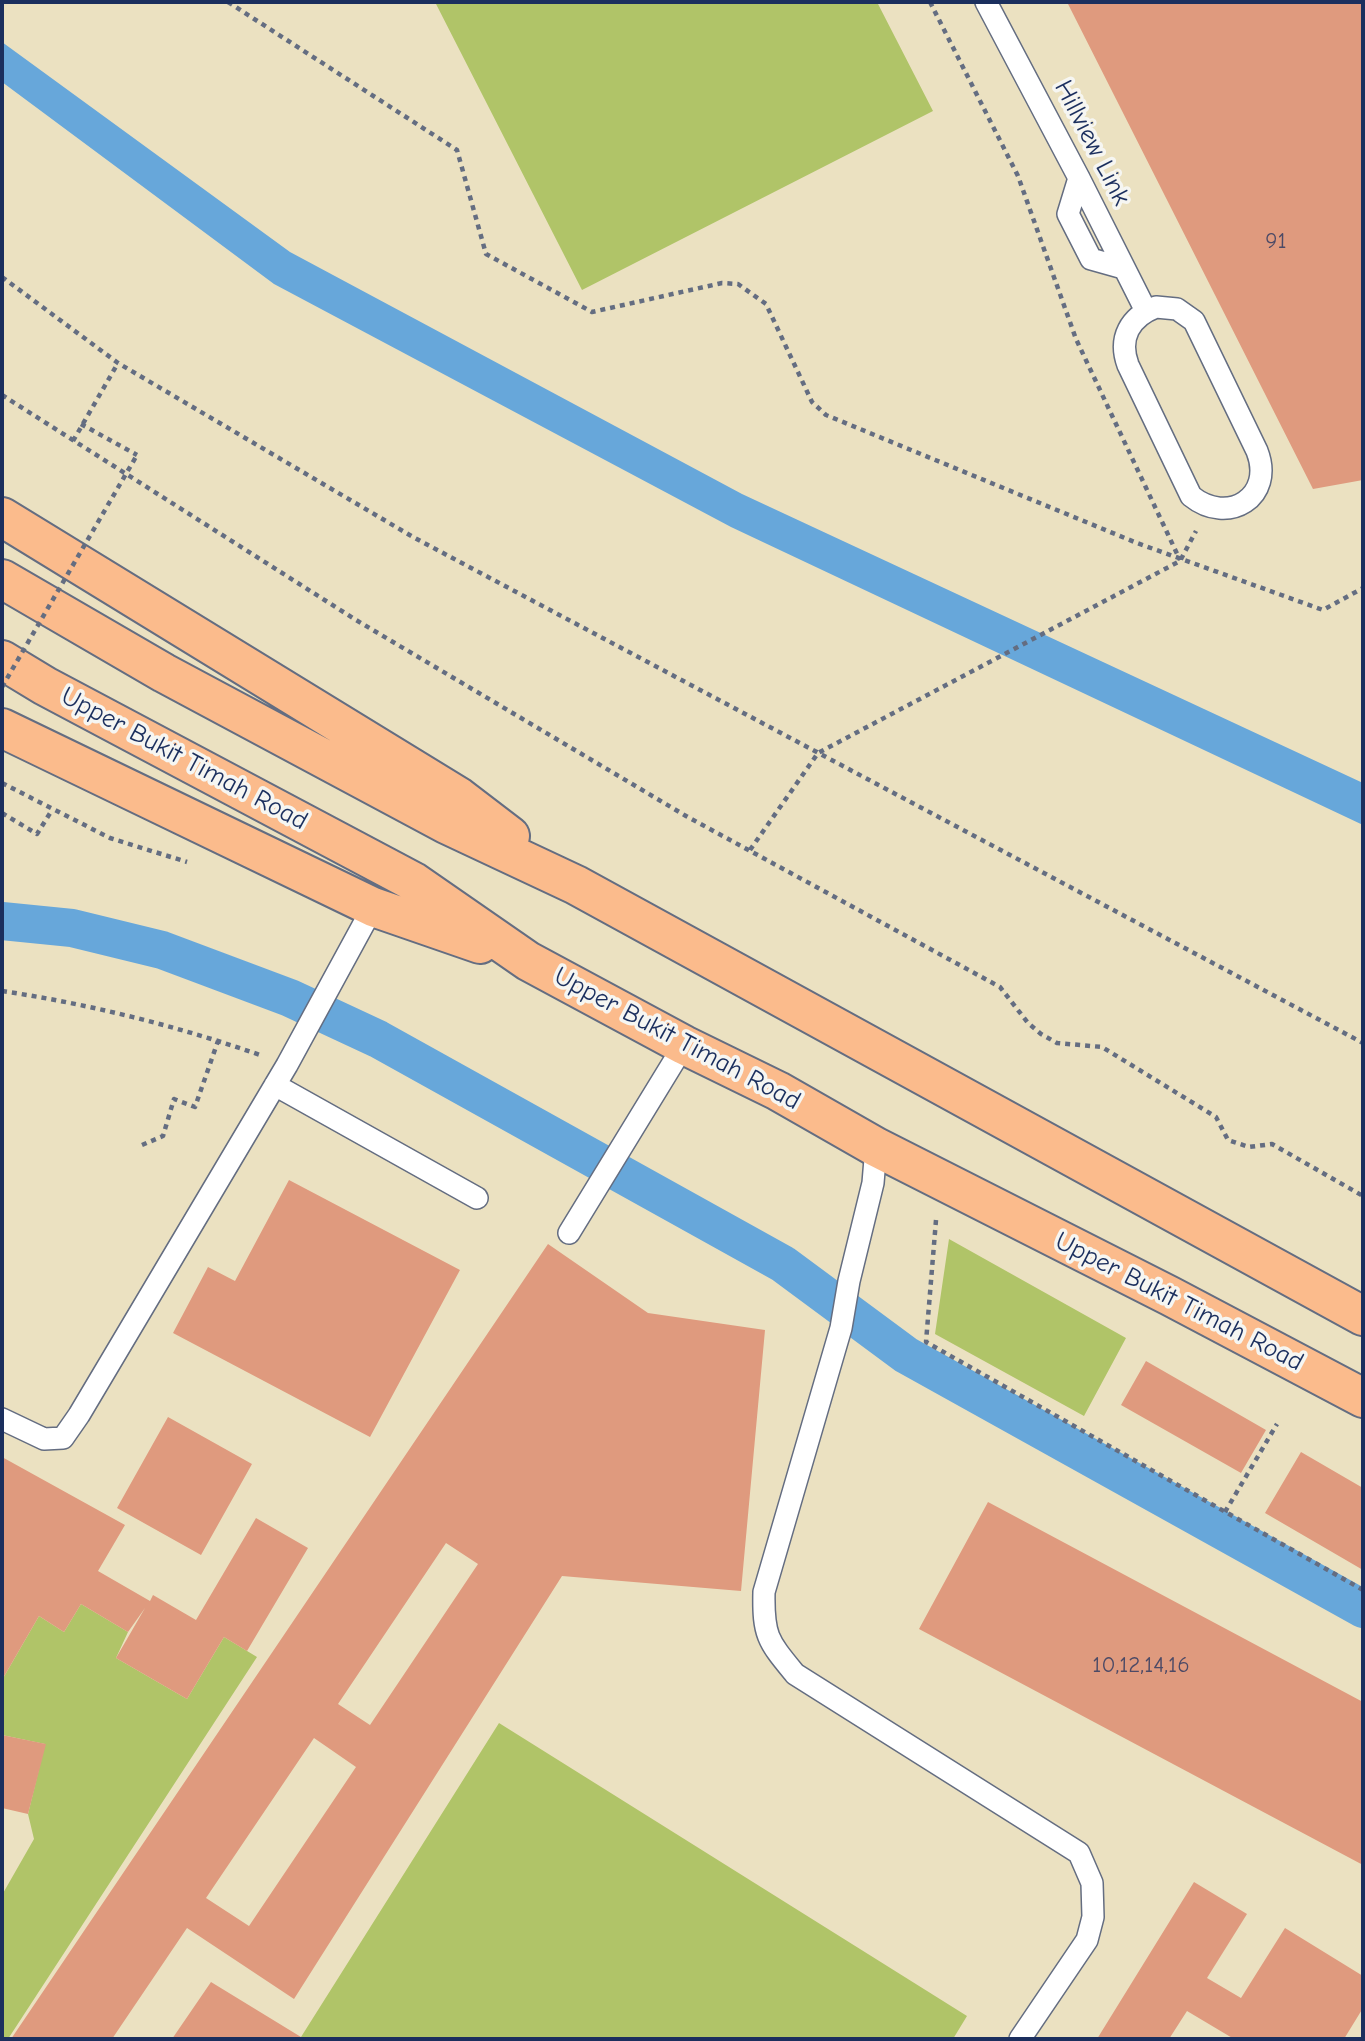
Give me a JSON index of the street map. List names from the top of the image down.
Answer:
{
  "streets": {
    "highway": ["Upper Bukit Timah Road"],
    "lane": ["Hillview Link"]
  },
  "house_numbers": ["91", "10,12,14,16"]
}
